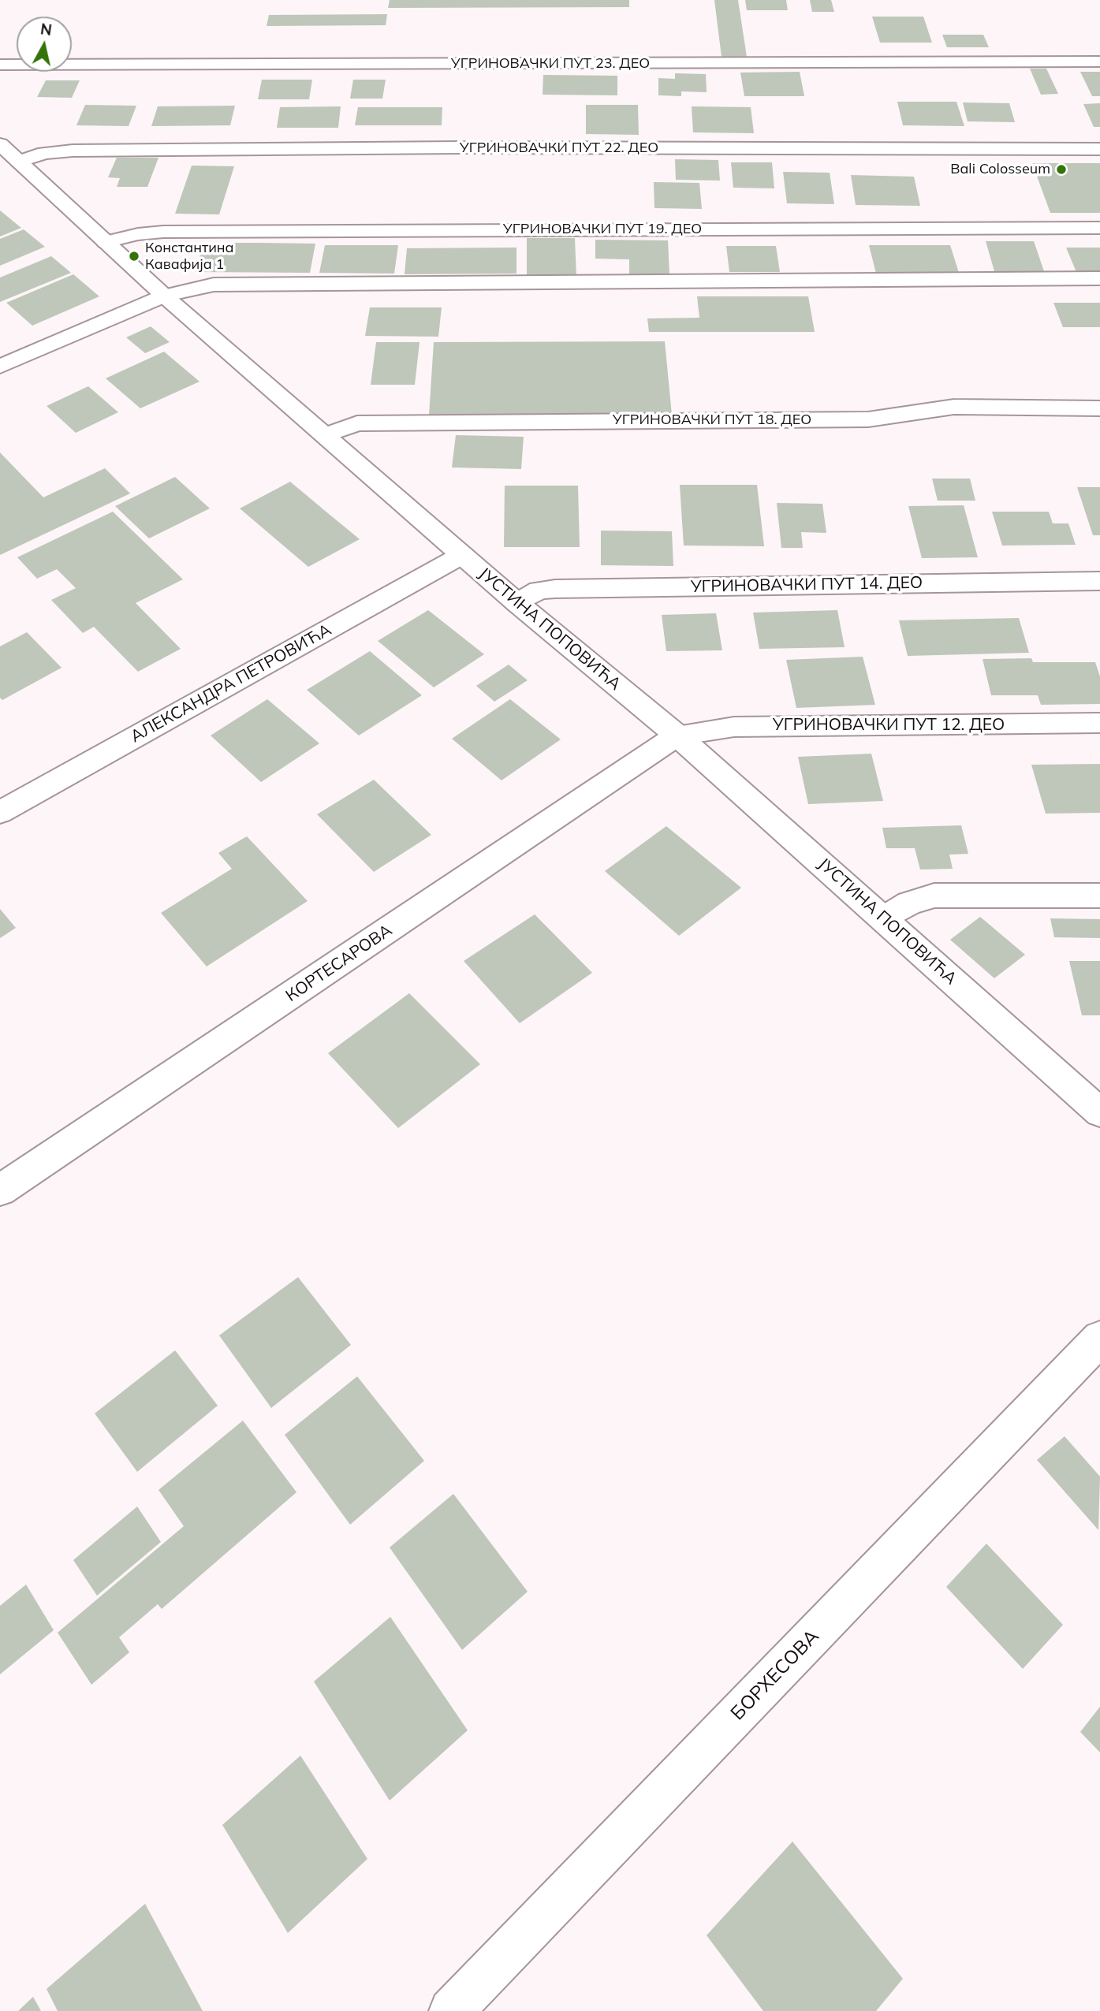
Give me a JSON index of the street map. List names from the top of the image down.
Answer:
{
  "streets": {
    "street": [
      "УГРИНОВАЧКИ ПУТ 23. ДЕО",
      "УГРИНОВАЧКИ ПУТ 22. ДЕО",
      "УГРИНОВАЧКИ ПУТ 19. ДЕО",
      "УГРИНОВАЧКИ ПУТ 18. ДЕО",
      "УГРИНОВАЧКИ ПУТ 14. ДЕО",
      "ЈУСТИНА ПОПОВИЋА",
      "АЛЕКСАНДРА ПЕТРОВИЋА",
      "УГРИНОВАЧКИ ПУТ 12. ДЕО",
      "КОРТЕСАРОВА",
      "БОРХЕСОВА"
    ]
  },
  "crossings": [
    ["УГРИНОВАЧКИ ПУТ 22. ДЕО", "ЈУСТИНА ПОПОВИЋА"],
    ["УГРИНОВАЧКИ ПУТ 19. ДЕО", "ЈУСТИНА ПОПОВИЋА"],
    ["УГРИНОВАЧКИ ПУТ 18. ДЕО", "ЈУСТИНА ПОПОВИЋА"],
    ["УГРИНОВАЧКИ ПУТ 14. ДЕО", "ЈУСТИНА ПОПОВИЋА"],
    ["ЈУСТИНА ПОПОВИЋА", "АЛЕКСАНДРА ПЕТРОВИЋА"],
    ["ЈУСТИНА ПОПОВИЋА", "УГРИНОВАЧКИ ПУТ 12. ДЕО"],
    ["ЈУСТИНА ПОПОВИЋА", "КОРТЕСАРОВА"],
    ["УГРИНОВАЧКИ ПУТ 12. ДЕО", "КОРТЕСАРОВА"]
  ],
  "places": ["Bali Colosseum", "Константина Кавафија 1"],
  "north": "top"
}
